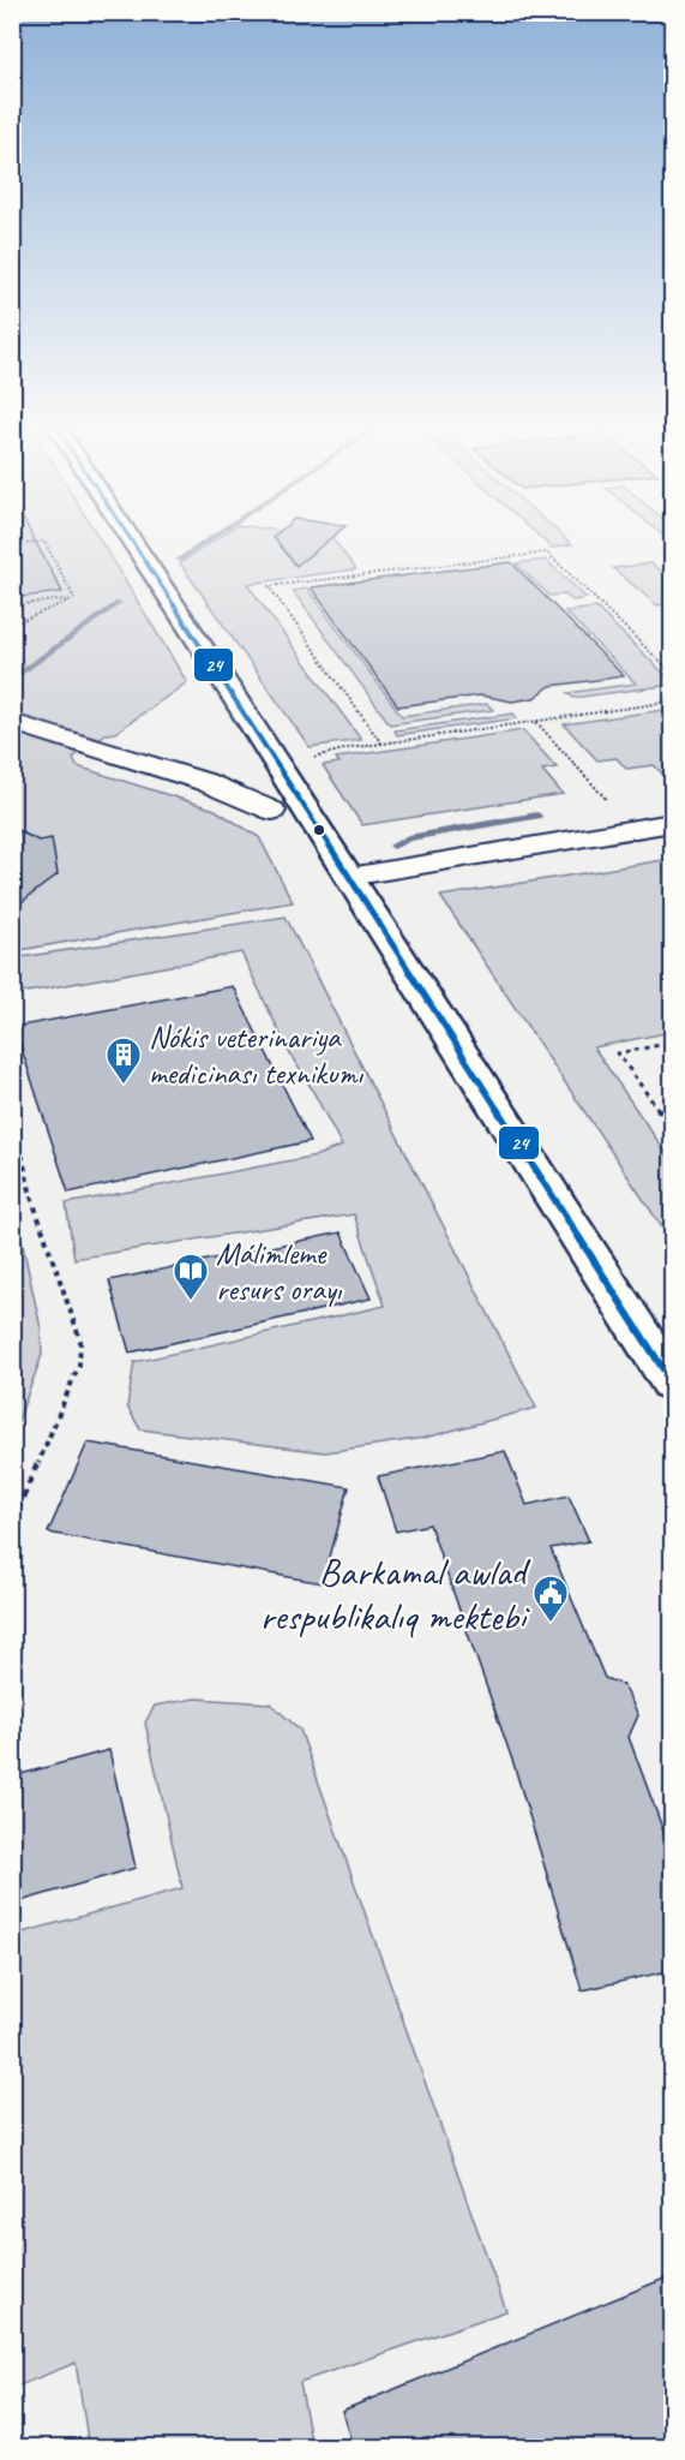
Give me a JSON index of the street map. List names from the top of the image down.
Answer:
{
  "places": {
    "building": ["Nókis veterinariya medicinası texnikumı"],
    "library": ["Málimleme resurs orayı"],
    "public building": ["Barkamal awlad respublikalıq mektebi"]
  },
  "lines": ["transit line 24"]
}
